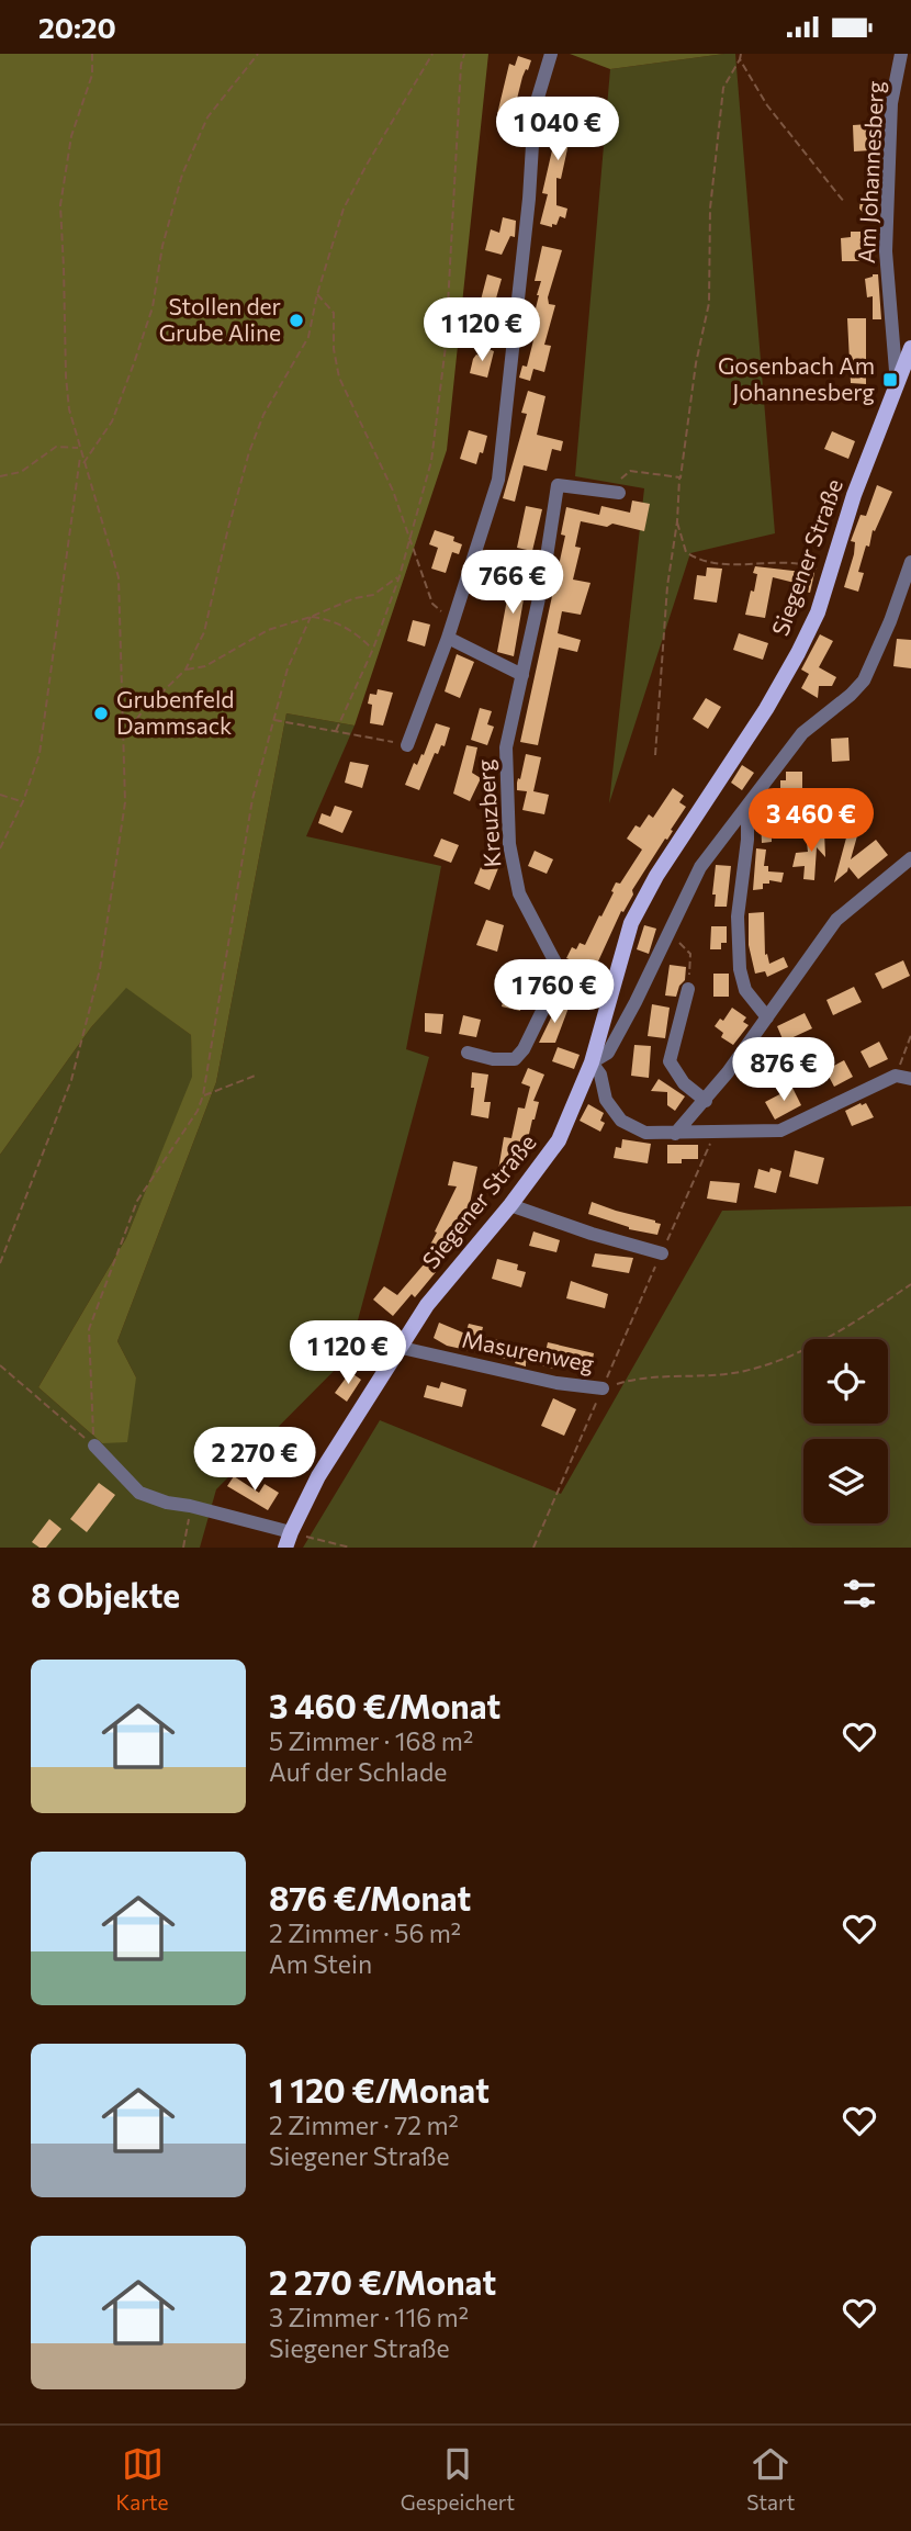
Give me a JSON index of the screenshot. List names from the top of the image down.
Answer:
{
  "streets": {
    "main road": ["Siegener Straße"],
    "street": ["Am Johannesberg", "Kreuzberg", "Masurenweg"]
  },
  "crossings": [
    ["Am Johannesberg", "Siegener Straße"],
    ["Siegener Straße", "Masurenweg"]
  ],
  "places": {
    "other": ["Stollen der Grube Aline", "Grubenfeld Dammsack"],
    "transit": ["Gosenbach Am Johannesberg"]
  },
  "page": {
    "status": "20:20",
    "price": [
      "1 040 €",
      "1 120 €",
      "766 €",
      "3 460 €",
      "1 760 €",
      "876 €",
      "1 120 €",
      "2 270 €"
    ],
    "heading": "8 Objekte",
    "list": [
      {
        "name": "3 460 €/Monat",
        "note": "5 Zimmer · 168 m² · Auf der Schlade"
      },
      {
        "name": "876 €/Monat",
        "note": "2 Zimmer · 56 m² · Am Stein"
      },
      {
        "name": "1 120 €/Monat",
        "note": "2 Zimmer · 72 m² · Siegener Straße"
      },
      {
        "name": "2 270 €/Monat",
        "note": "3 Zimmer · 116 m² · Siegener Straße"
      }
    ],
    "tabs": ["Karte", "Gespeichert", "Start"]
  }
}
